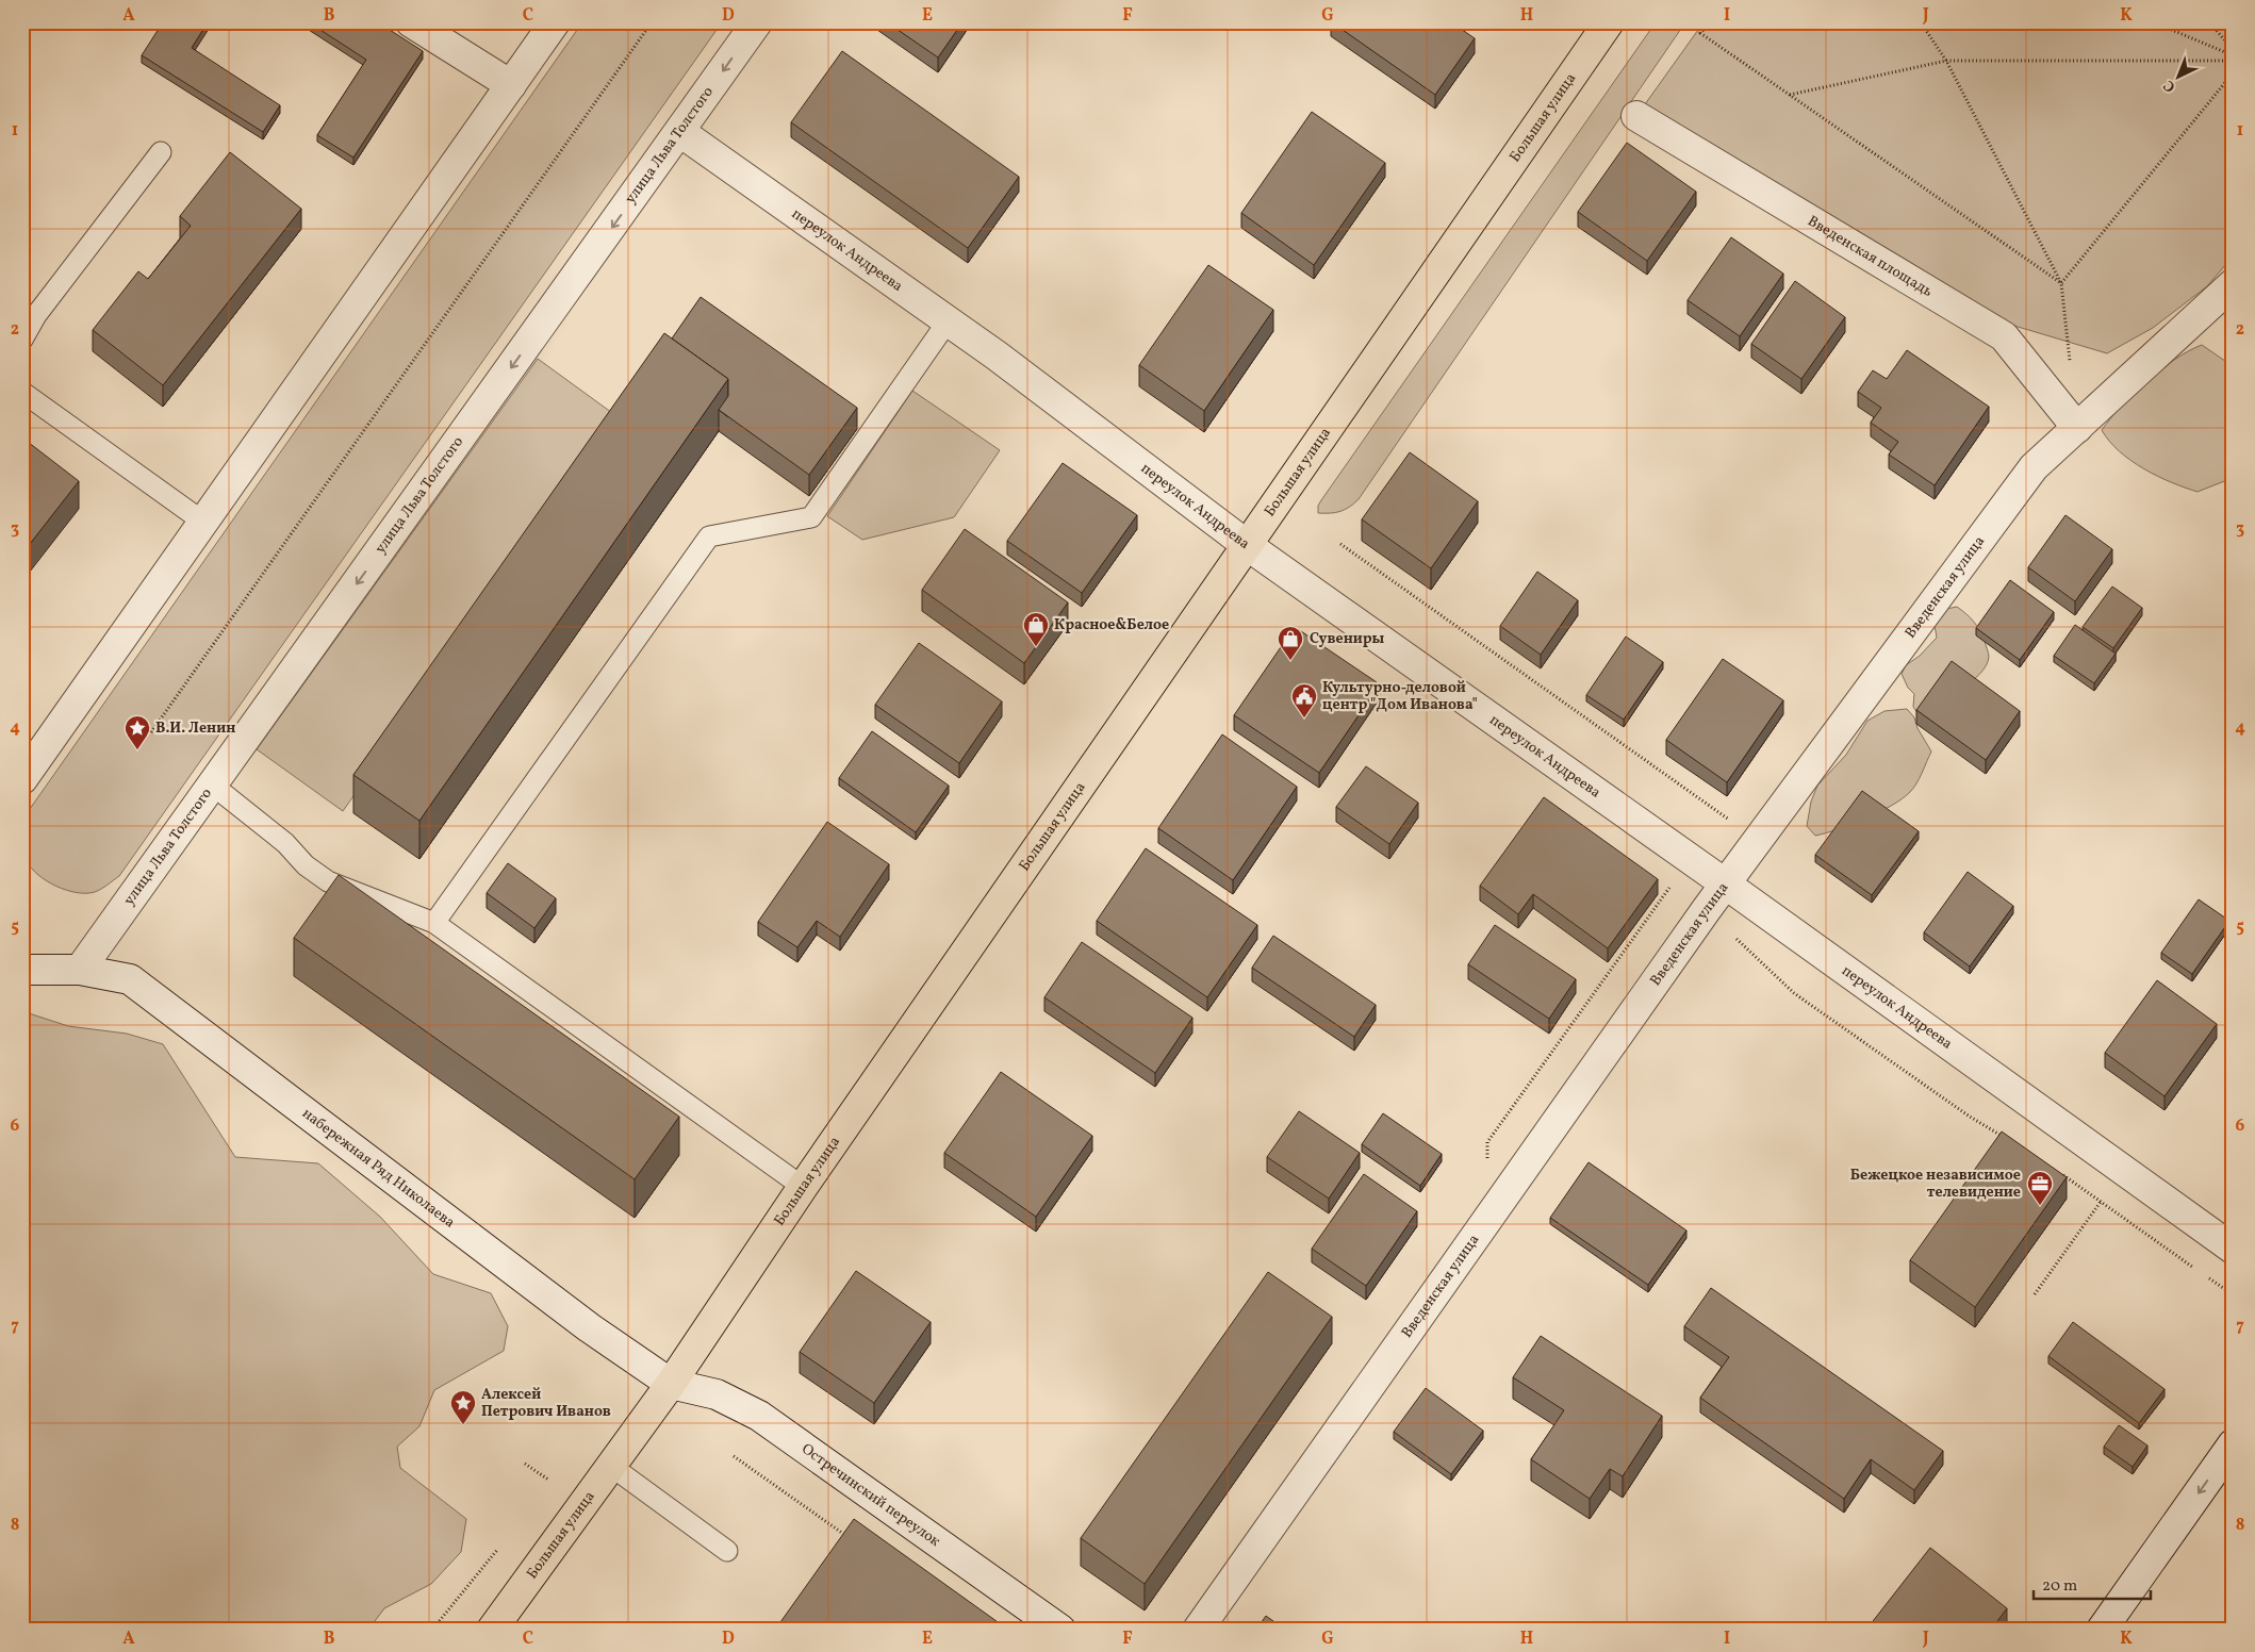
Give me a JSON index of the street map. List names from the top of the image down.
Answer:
{
  "streets": {
    "main road": ["Большая улица"],
    "street": [
      "улица Льва Толстого",
      "переулок Андреева",
      "Введенская площадь",
      "Введенская улица",
      "набережная Ряд Николаева",
      "Остречинский переулок"
    ]
  },
  "crossings": [
    ["Большая улица", "переулок Андреева"],
    ["Большая улица", "набережная Ряд Николаева"],
    ["Большая улица", "Остречинский переулок"],
    ["улица Льва Толстого", "переулок Андреева"],
    ["улица Льва Толстого", "набережная Ряд Николаева"],
    ["переулок Андреева", "Введенская улица"],
    ["Введенская площадь", "Введенская улица"],
    ["набережная Ряд Николаева", "Остречинский переулок"]
  ],
  "places": {
    "shop": ["Красное&Белое", "Сувениры"],
    "public building": ["Культурно-деловой центр \"Дом Иванова\""],
    "place": ["В.И. Ленин", "Алексей Петрович Иванов"],
    "office": ["Бежецкое независимое телевидение"]
  },
  "scale_bar": "20 m",
  "north": "bottom left",
  "grid": {
    "columns": [
      "A",
      "B",
      "C",
      "D",
      "E",
      "F",
      "G",
      "H",
      "I",
      "J",
      "K"
    ],
    "rows": [
      "1",
      "2",
      "3",
      "4",
      "5",
      "6",
      "7",
      "8"
    ]
  }
}
